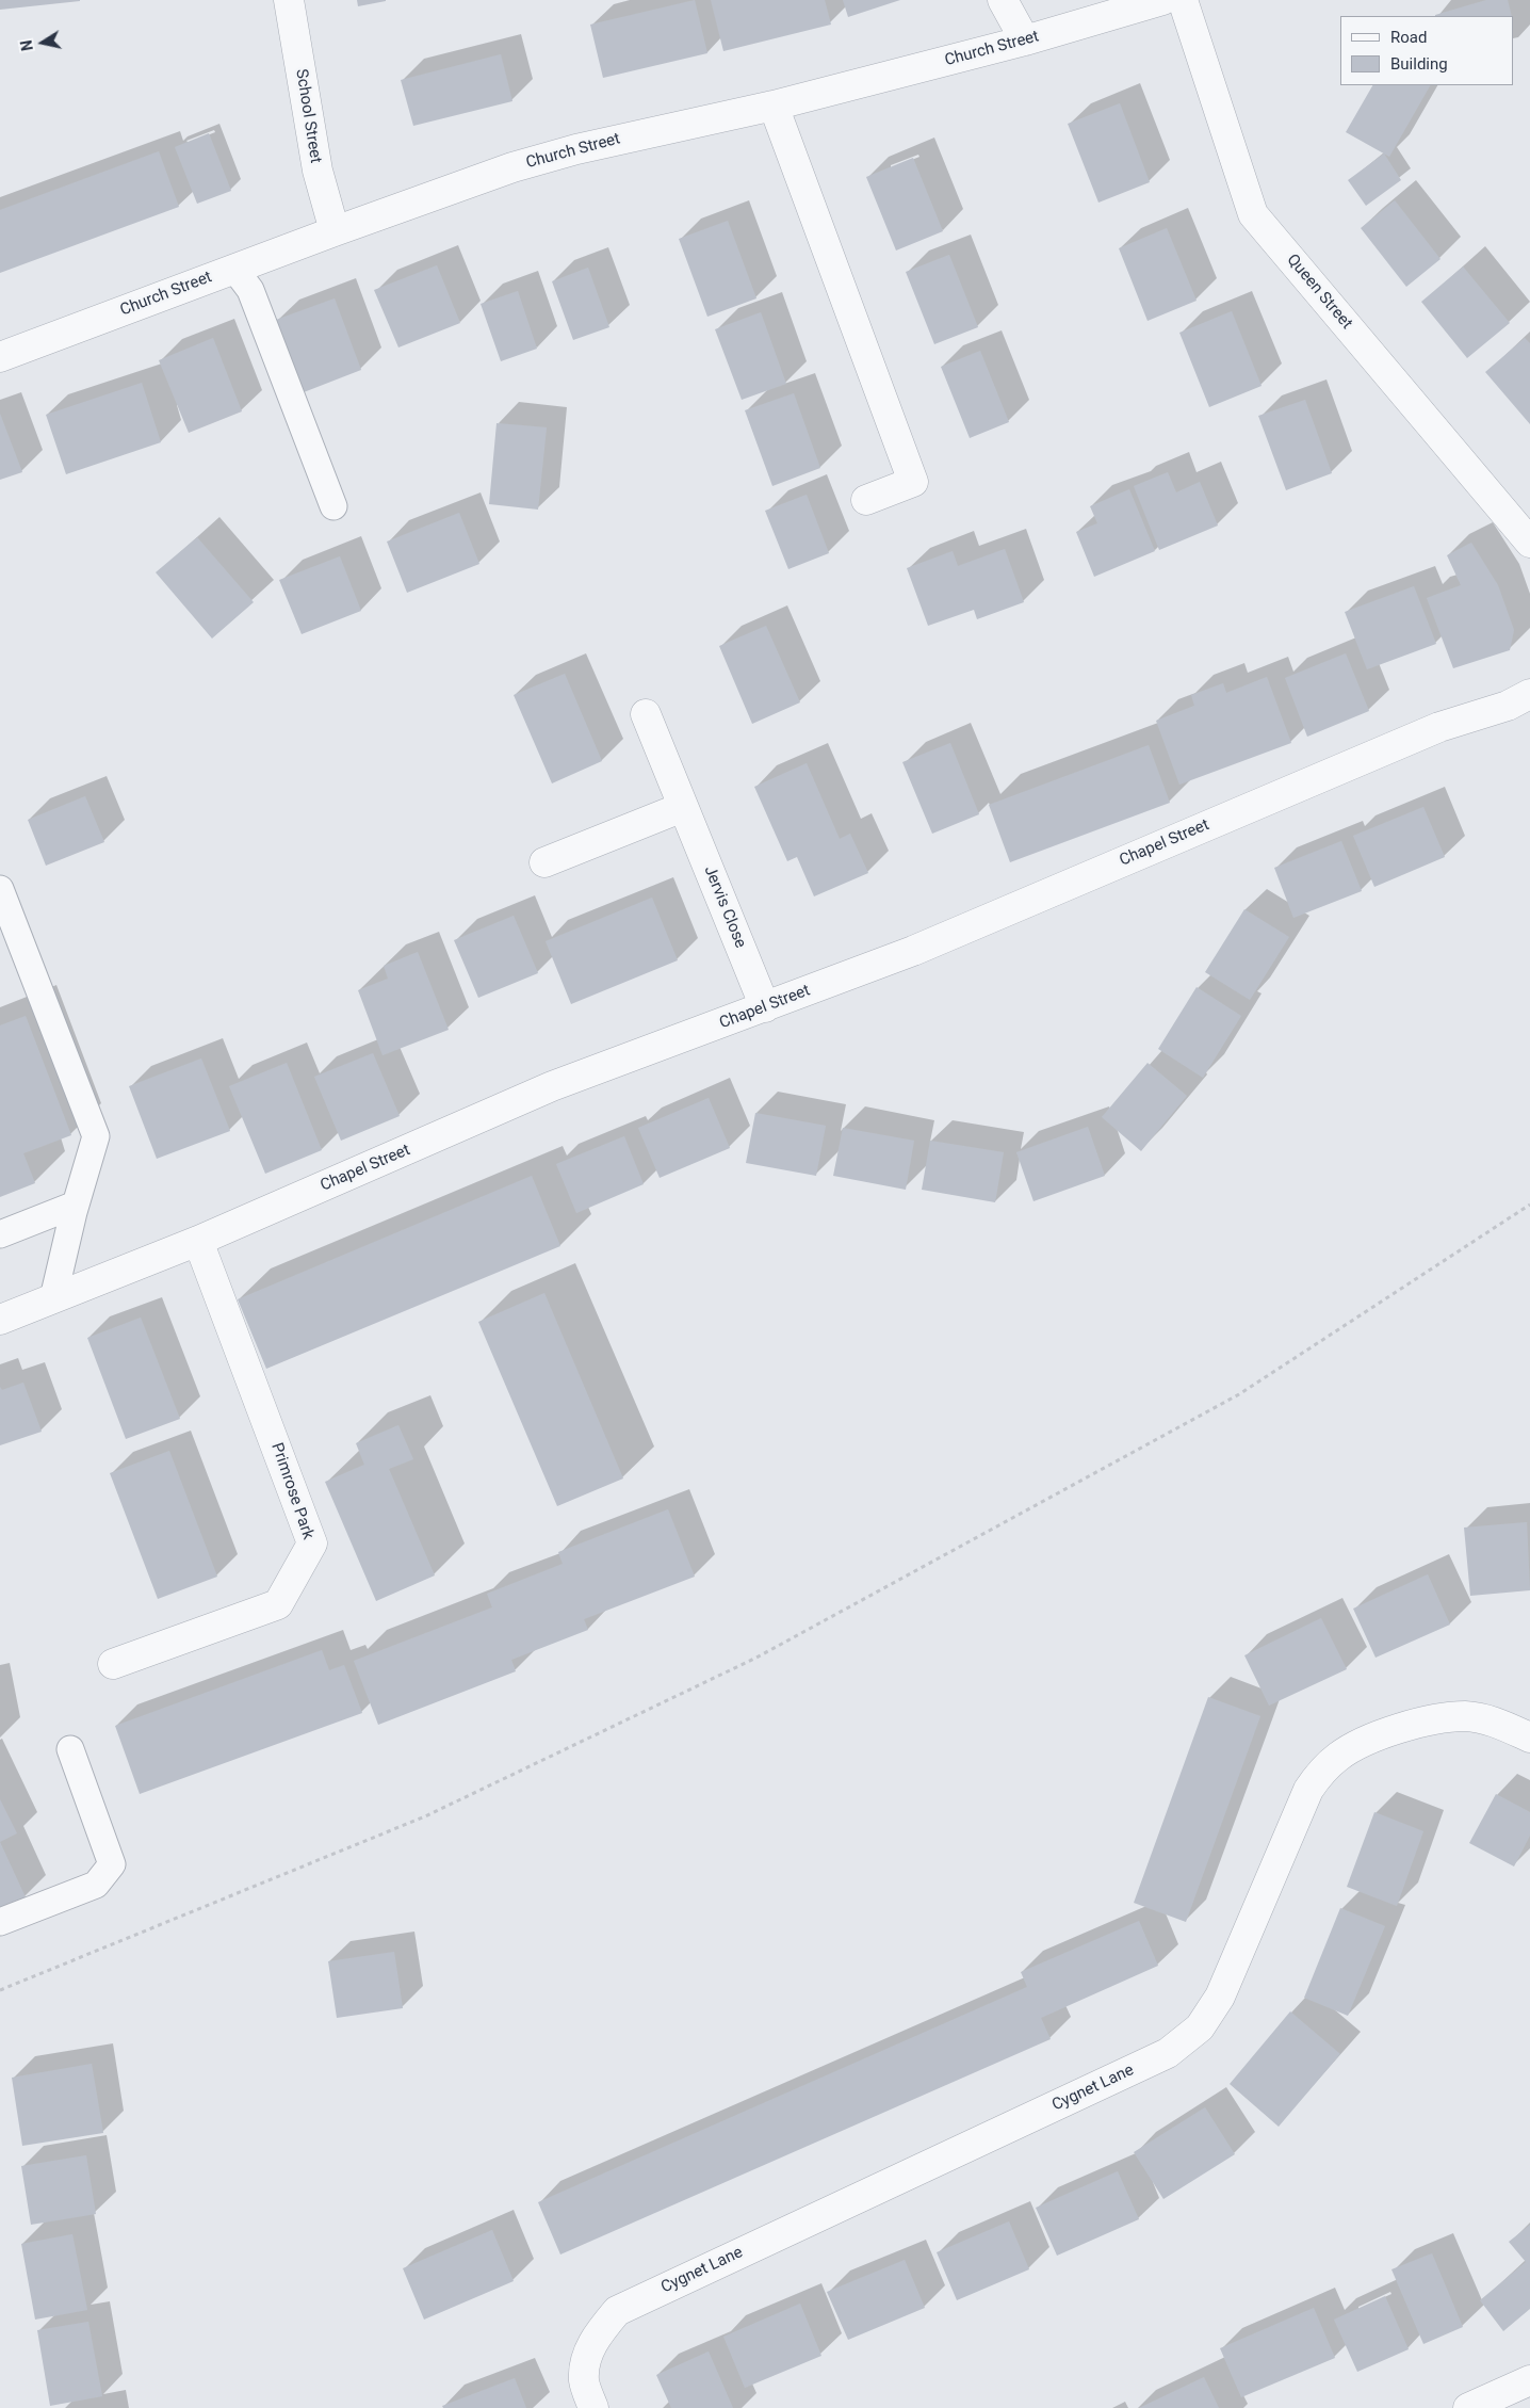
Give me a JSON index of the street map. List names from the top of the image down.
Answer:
{
  "streets": {
    "street": [
      "Church Street",
      "School Street",
      "Queen Street",
      "Chapel Street",
      "Jervis Close",
      "Primrose Park",
      "Cygnet Lane"
    ]
  },
  "crossings": [
    ["Church Street", "School Street"],
    ["Chapel Street", "Jervis Close"],
    ["Chapel Street", "Primrose Park"]
  ],
  "legend": ["Road", "Building"],
  "north": "left"
}
